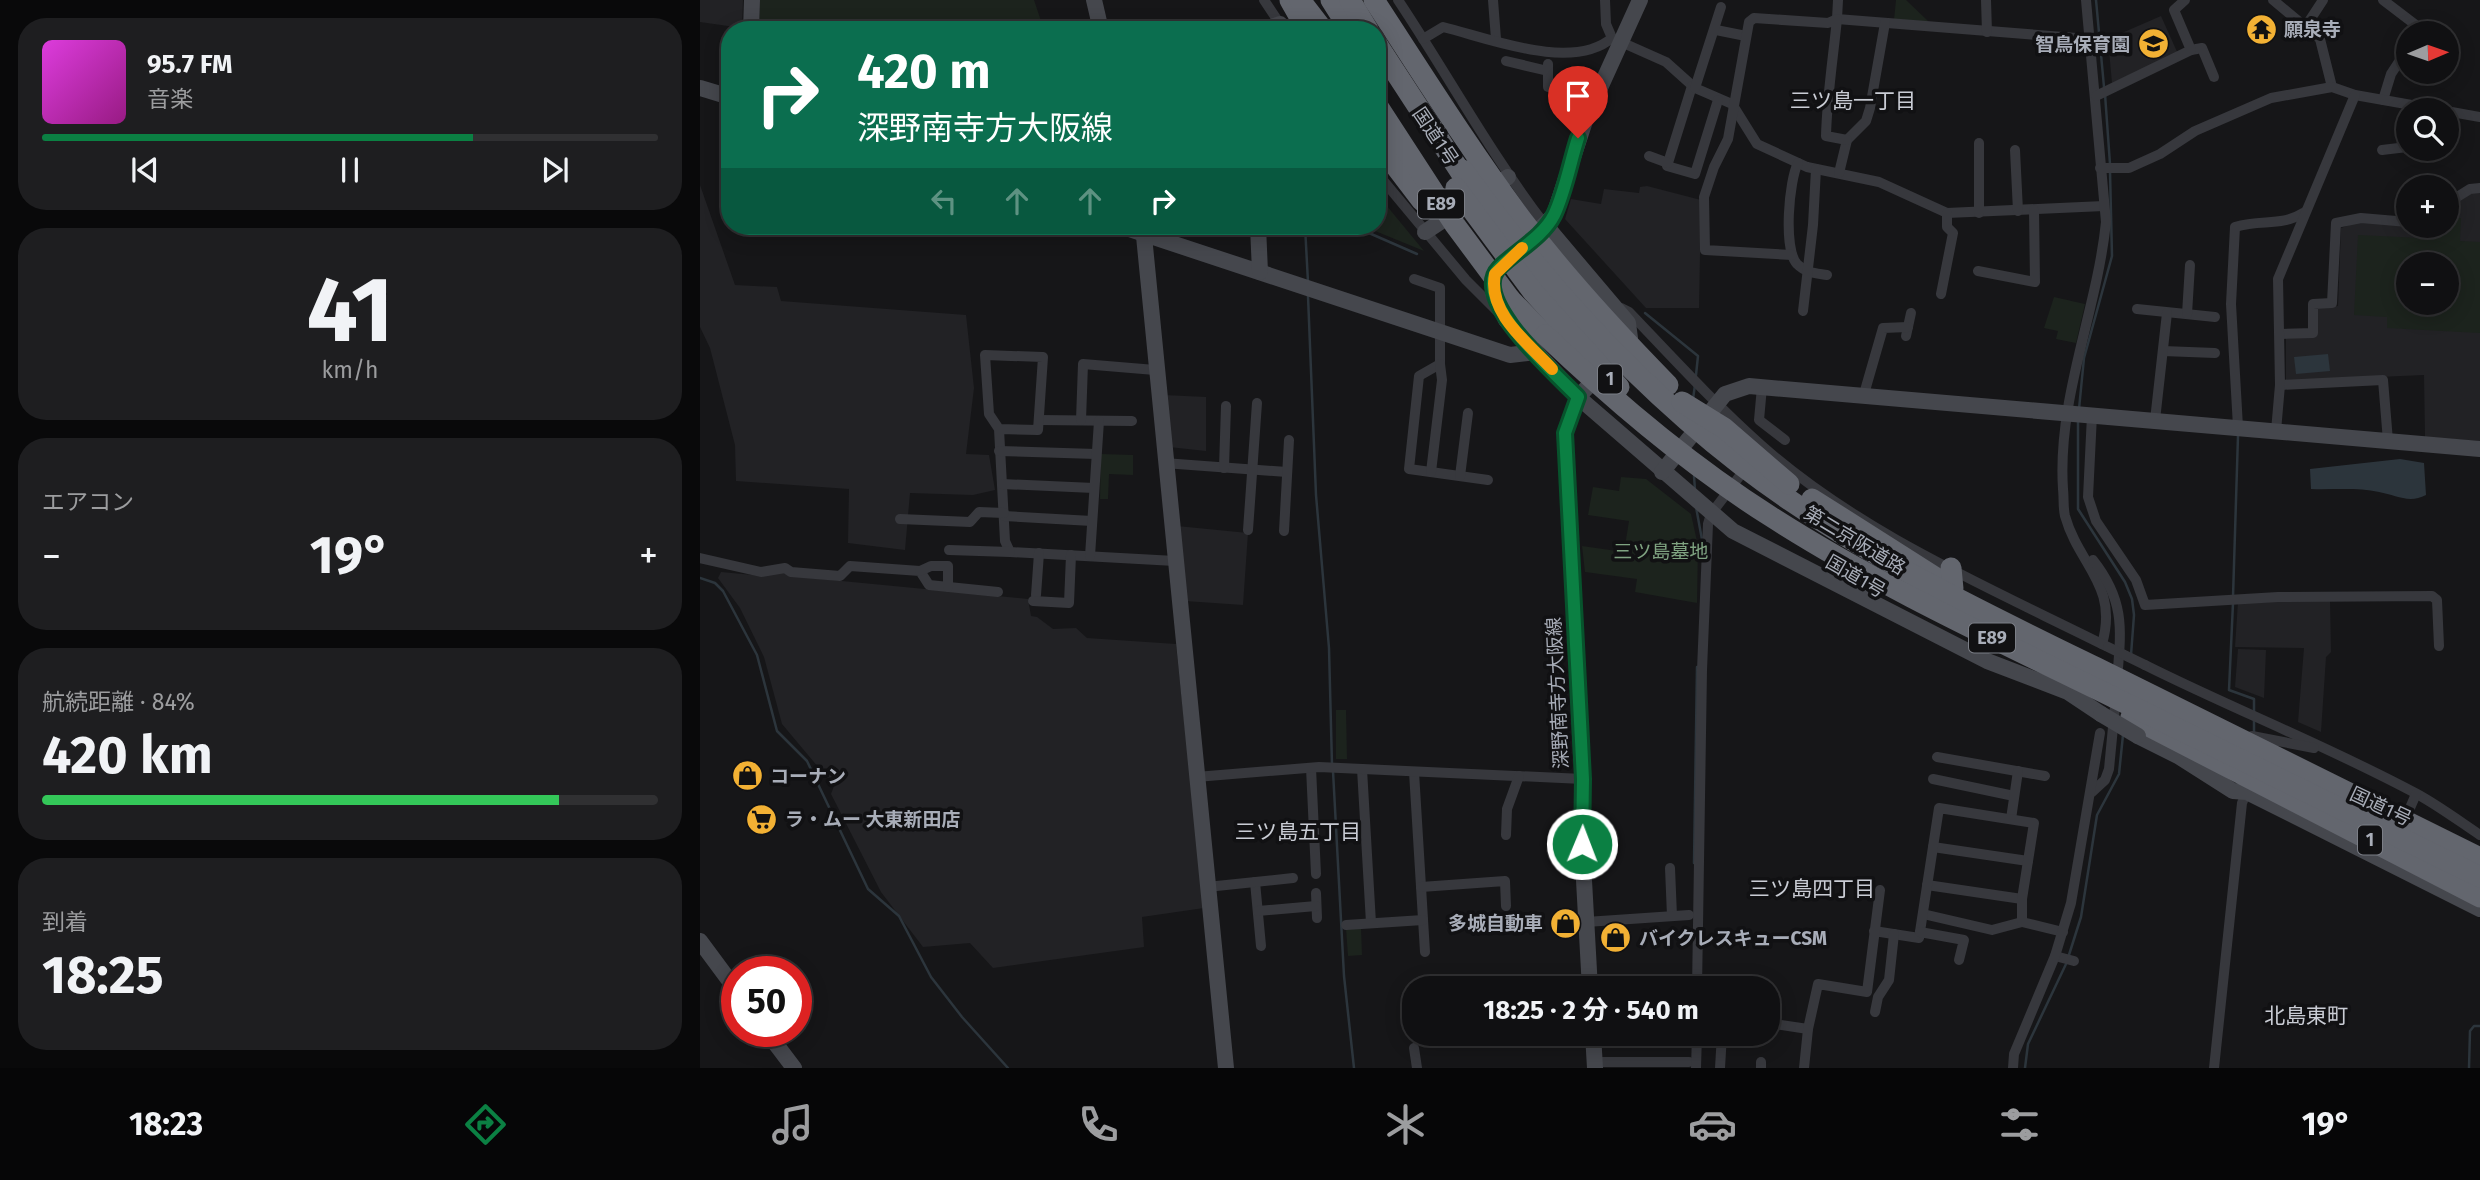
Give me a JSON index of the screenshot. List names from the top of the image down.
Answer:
{
  "streets": {
    "highway": [
      "国道1号",
      "E89",
      "1",
      "第二京阪道路"
    ],
    "street": ["深野南寺方大阪線"]
  },
  "crossings": [
    ["国道1号", "第二京阪道路"],
    ["E89", "第二京阪道路"]
  ],
  "districts": [
    "三ツ島一丁目",
    "三ツ島五丁目",
    "三ツ島四丁目",
    "北島東町"
  ],
  "parks": ["三ツ島墓地"],
  "places": {
    "temple": ["願泉寺"],
    "school or university": ["智鳥保育園"],
    "shop": ["コーナン", "多城自動車", "バイクレスキューCSM"],
    "supermarket": ["ラ・ムー 大東新田店"]
  },
  "north": "right",
  "page": {
    "map_buttons": ["+", "−"],
    "turn": ["420 m", "深野南寺方大阪線"],
    "song": ["95.7 FM", "音楽"],
    "tile": [
      ["41", "km/h"],
      "エアコン",
      ["航続距離 · 84%", "420 km"],
      ["到着", "18:25"]
    ],
    "heat": ["−", "19°", "+"],
    "limit": "50",
    "trip": "18:25 · 2 分 · 540 m",
    "tabs": ["18:23", "19°"]
  }
}
